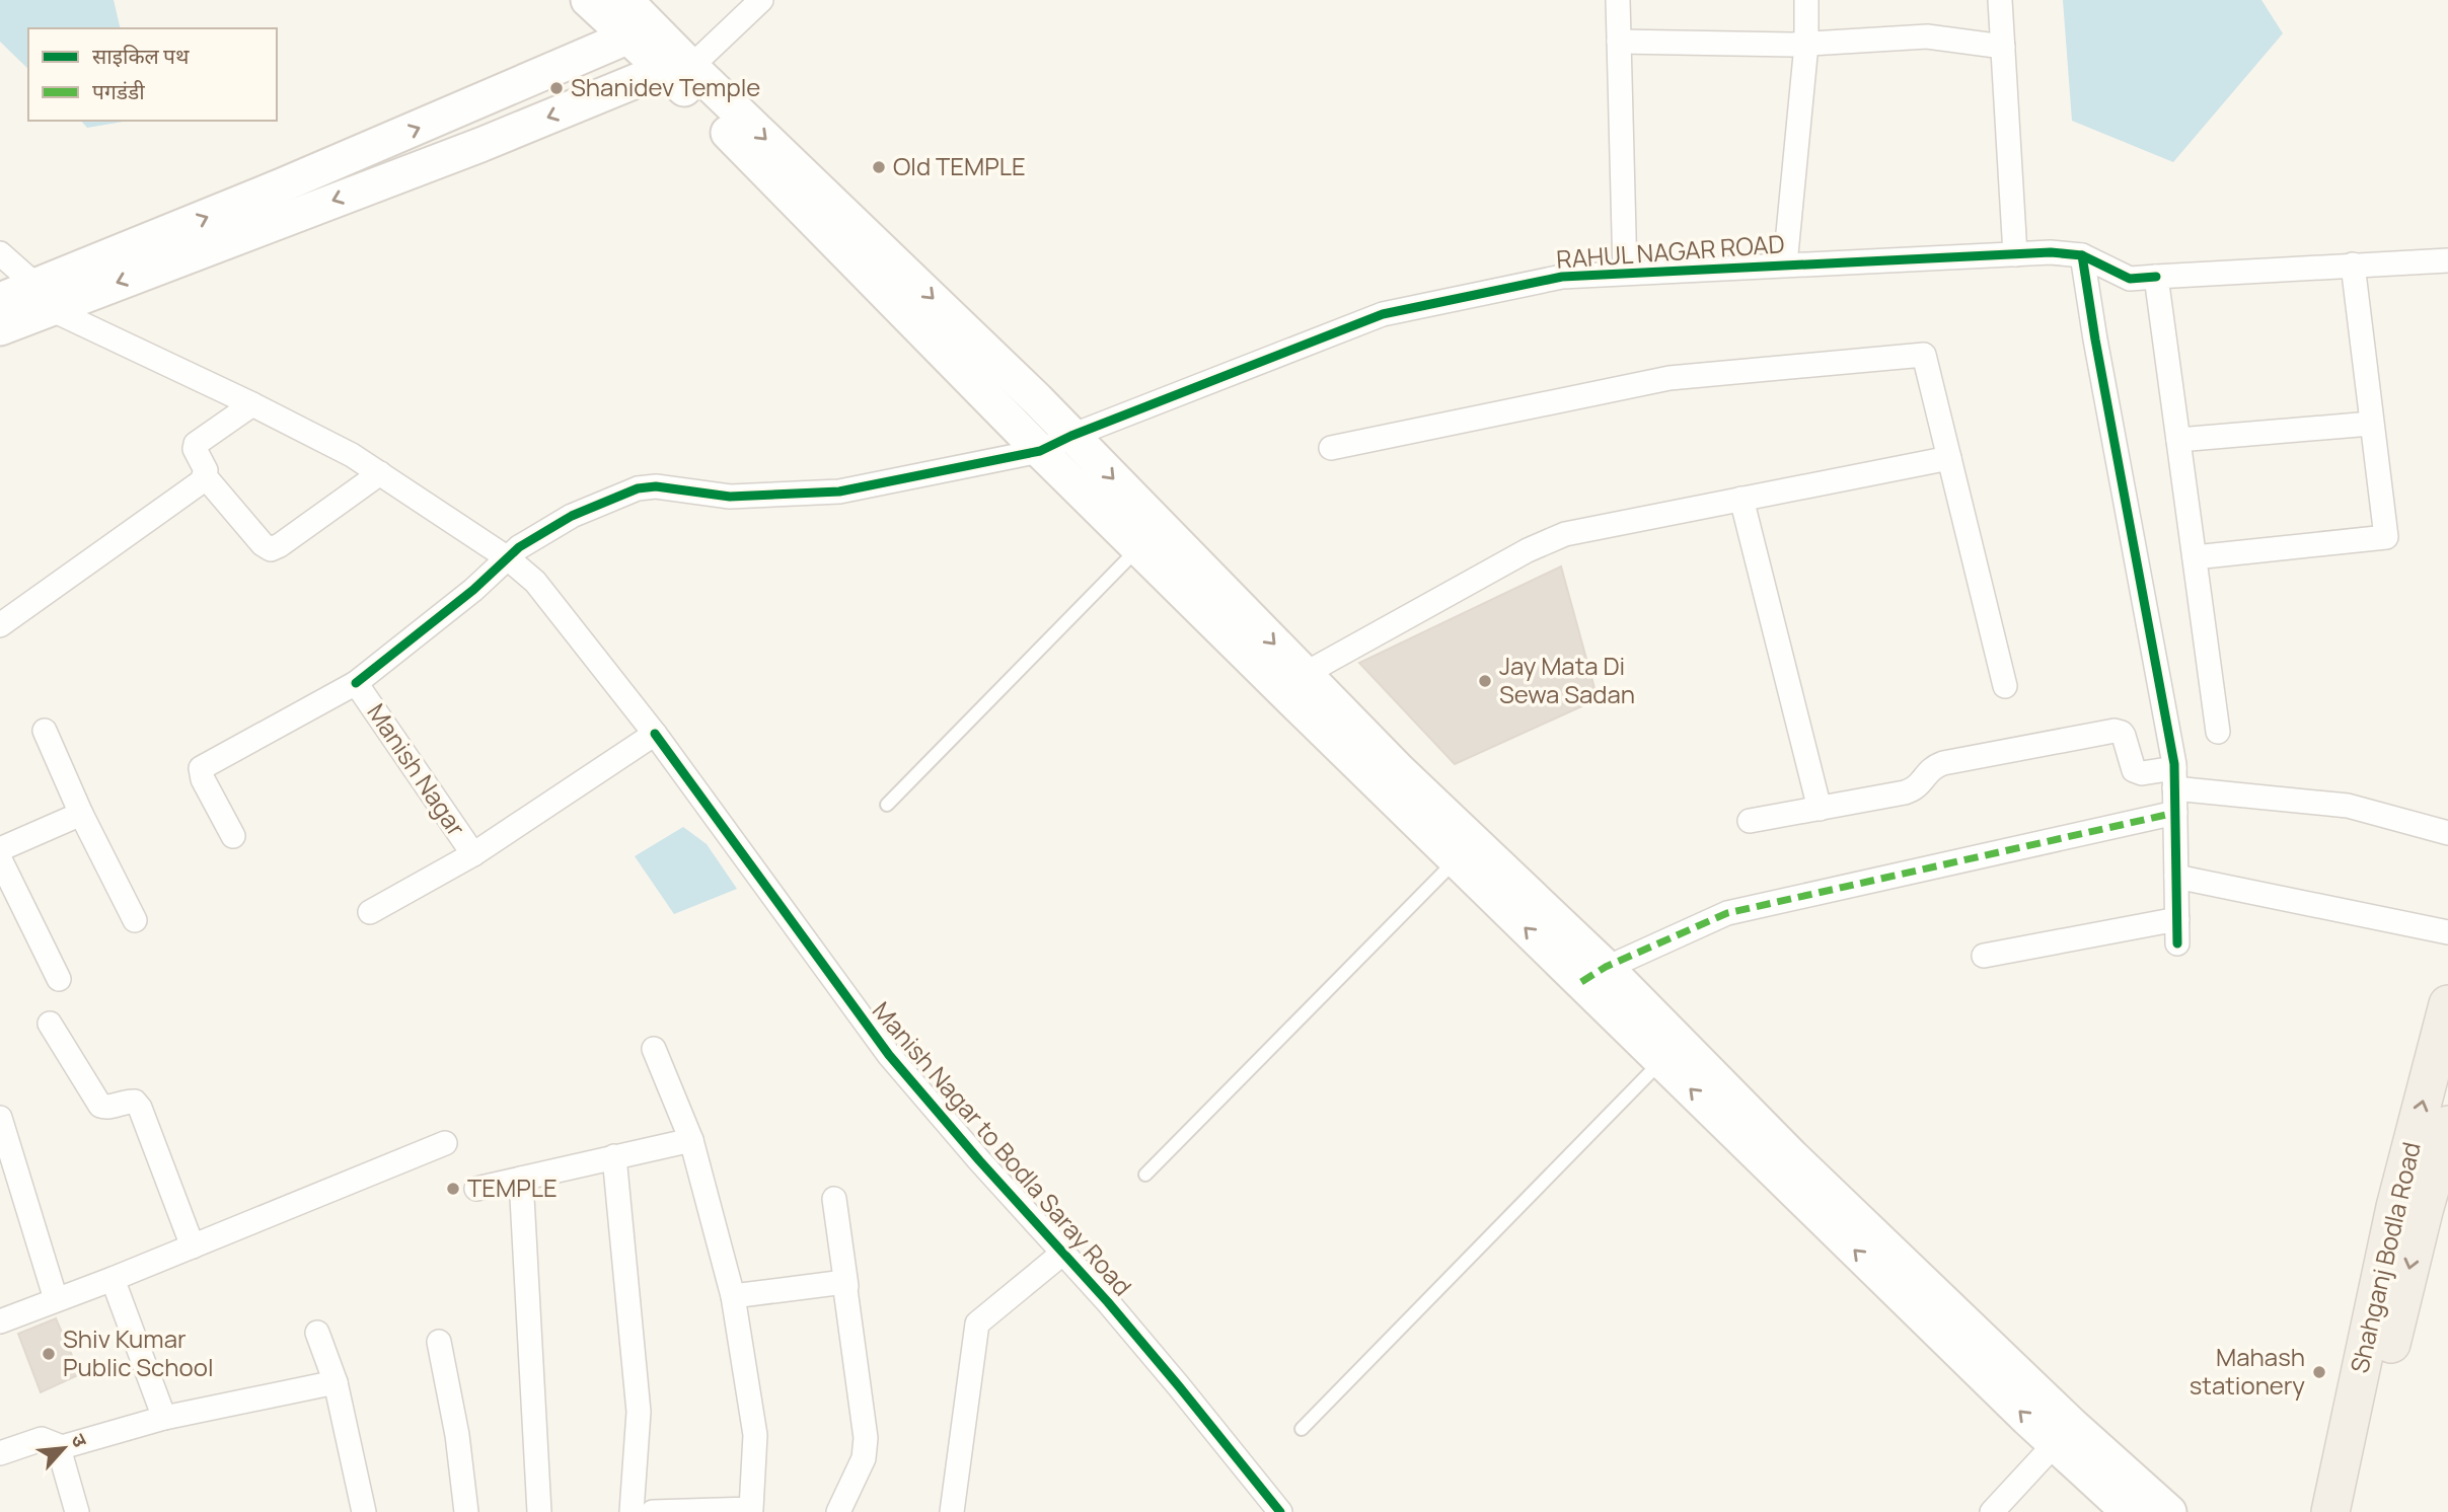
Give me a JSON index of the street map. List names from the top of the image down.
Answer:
{
  "streets": {
    "main road": ["Shahganj Bodla Road"],
    "street": ["RAHUL NAGAR ROAD", "Manish Nagar", "Manish Nagar to Bodla Saray Road"]
  },
  "crossings": [
    ["RAHUL NAGAR ROAD", "Manish Nagar"],
    ["RAHUL NAGAR ROAD", "Manish Nagar to Bodla Saray Road"]
  ],
  "places": [
    "Shanidev Temple",
    "Old TEMPLE",
    "Jay Mata Di Sewa Sadan",
    "TEMPLE",
    "Shiv Kumar Public School",
    "Mahash stationery"
  ],
  "legend": ["साइकिल पथ", "पगडंडी"],
  "north": "top right"
}
